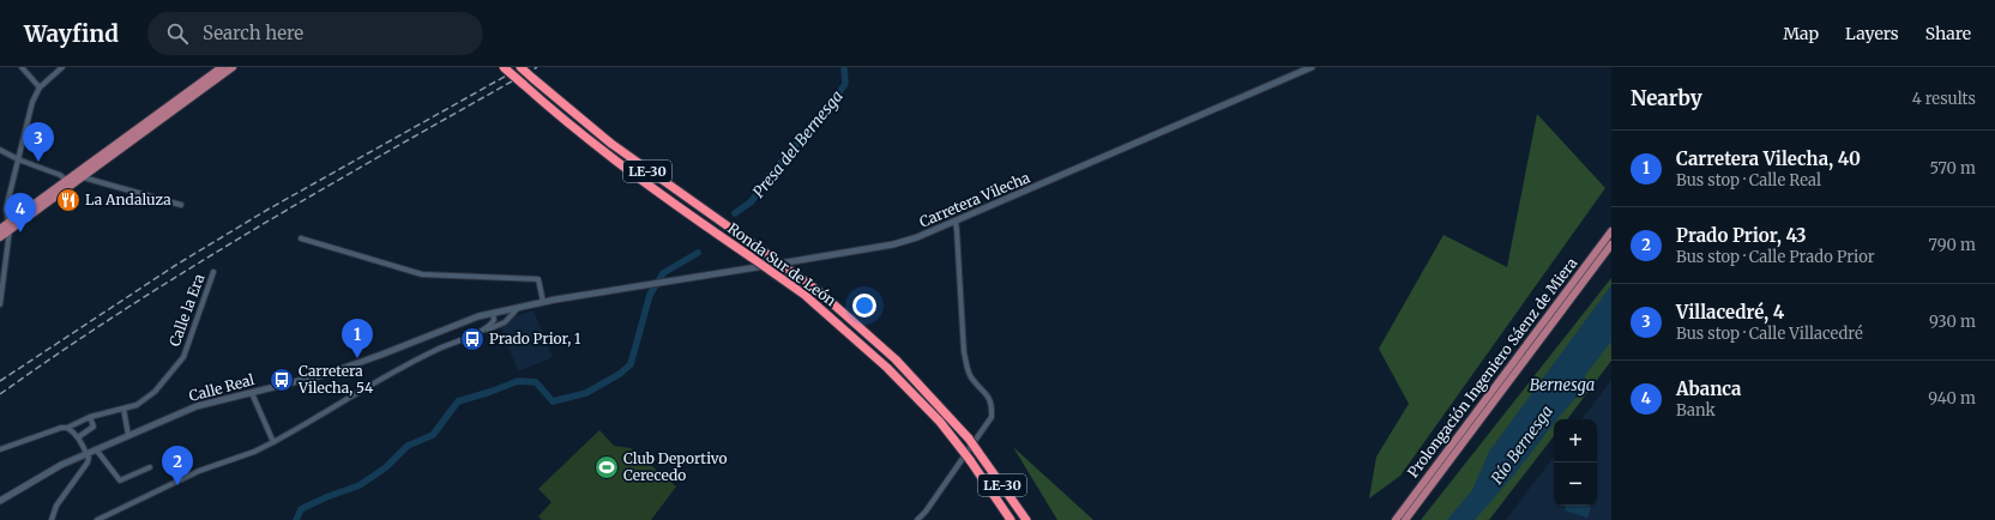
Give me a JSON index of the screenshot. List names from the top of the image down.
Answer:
{
  "streets": {
    "highway": ["LE-30", "Ronda Sur de León"],
    "main road": ["Prolongación Ingeniero Sáenz de Miera"],
    "street": ["Carretera Vilecha", "Calle la Era", "Calle Real"]
  },
  "crossings": [
    ["Carretera Vilecha", "Calle Real"]
  ],
  "water": ["Presa del Bernesga", "Bernesga", "Río Bernesga"],
  "places": {
    "restaurant": ["La Andaluza"],
    "bus stop": ["Prado Prior, 1", "Carretera Vilecha, 54"],
    "sports": ["Club Deportivo Cerecedo"]
  },
  "page": {
    "header": "Wayfind",
    "search": "Search here",
    "nav": ["Map", "Layers", "Share"],
    "heading": ["Nearby", "4 results"],
    "pins": [
      "3",
      "4",
      "1",
      "2"
    ],
    "list": [
      {
        "mark": "1",
        "name": "Carretera Vilecha, 40",
        "note": "Bus stop · Calle Real",
        "value": "570 m"
      },
      {
        "mark": "2",
        "name": "Prado Prior, 43",
        "note": "Bus stop · Calle Prado Prior",
        "value": "790 m"
      },
      {
        "mark": "3",
        "name": "Villacedré, 4",
        "note": "Bus stop · Calle Villacedré",
        "value": "930 m"
      },
      {
        "mark": "4",
        "name": "Abanca",
        "note": "Bank",
        "value": "940 m"
      }
    ],
    "map_buttons": ["+", "−"]
  }
}
